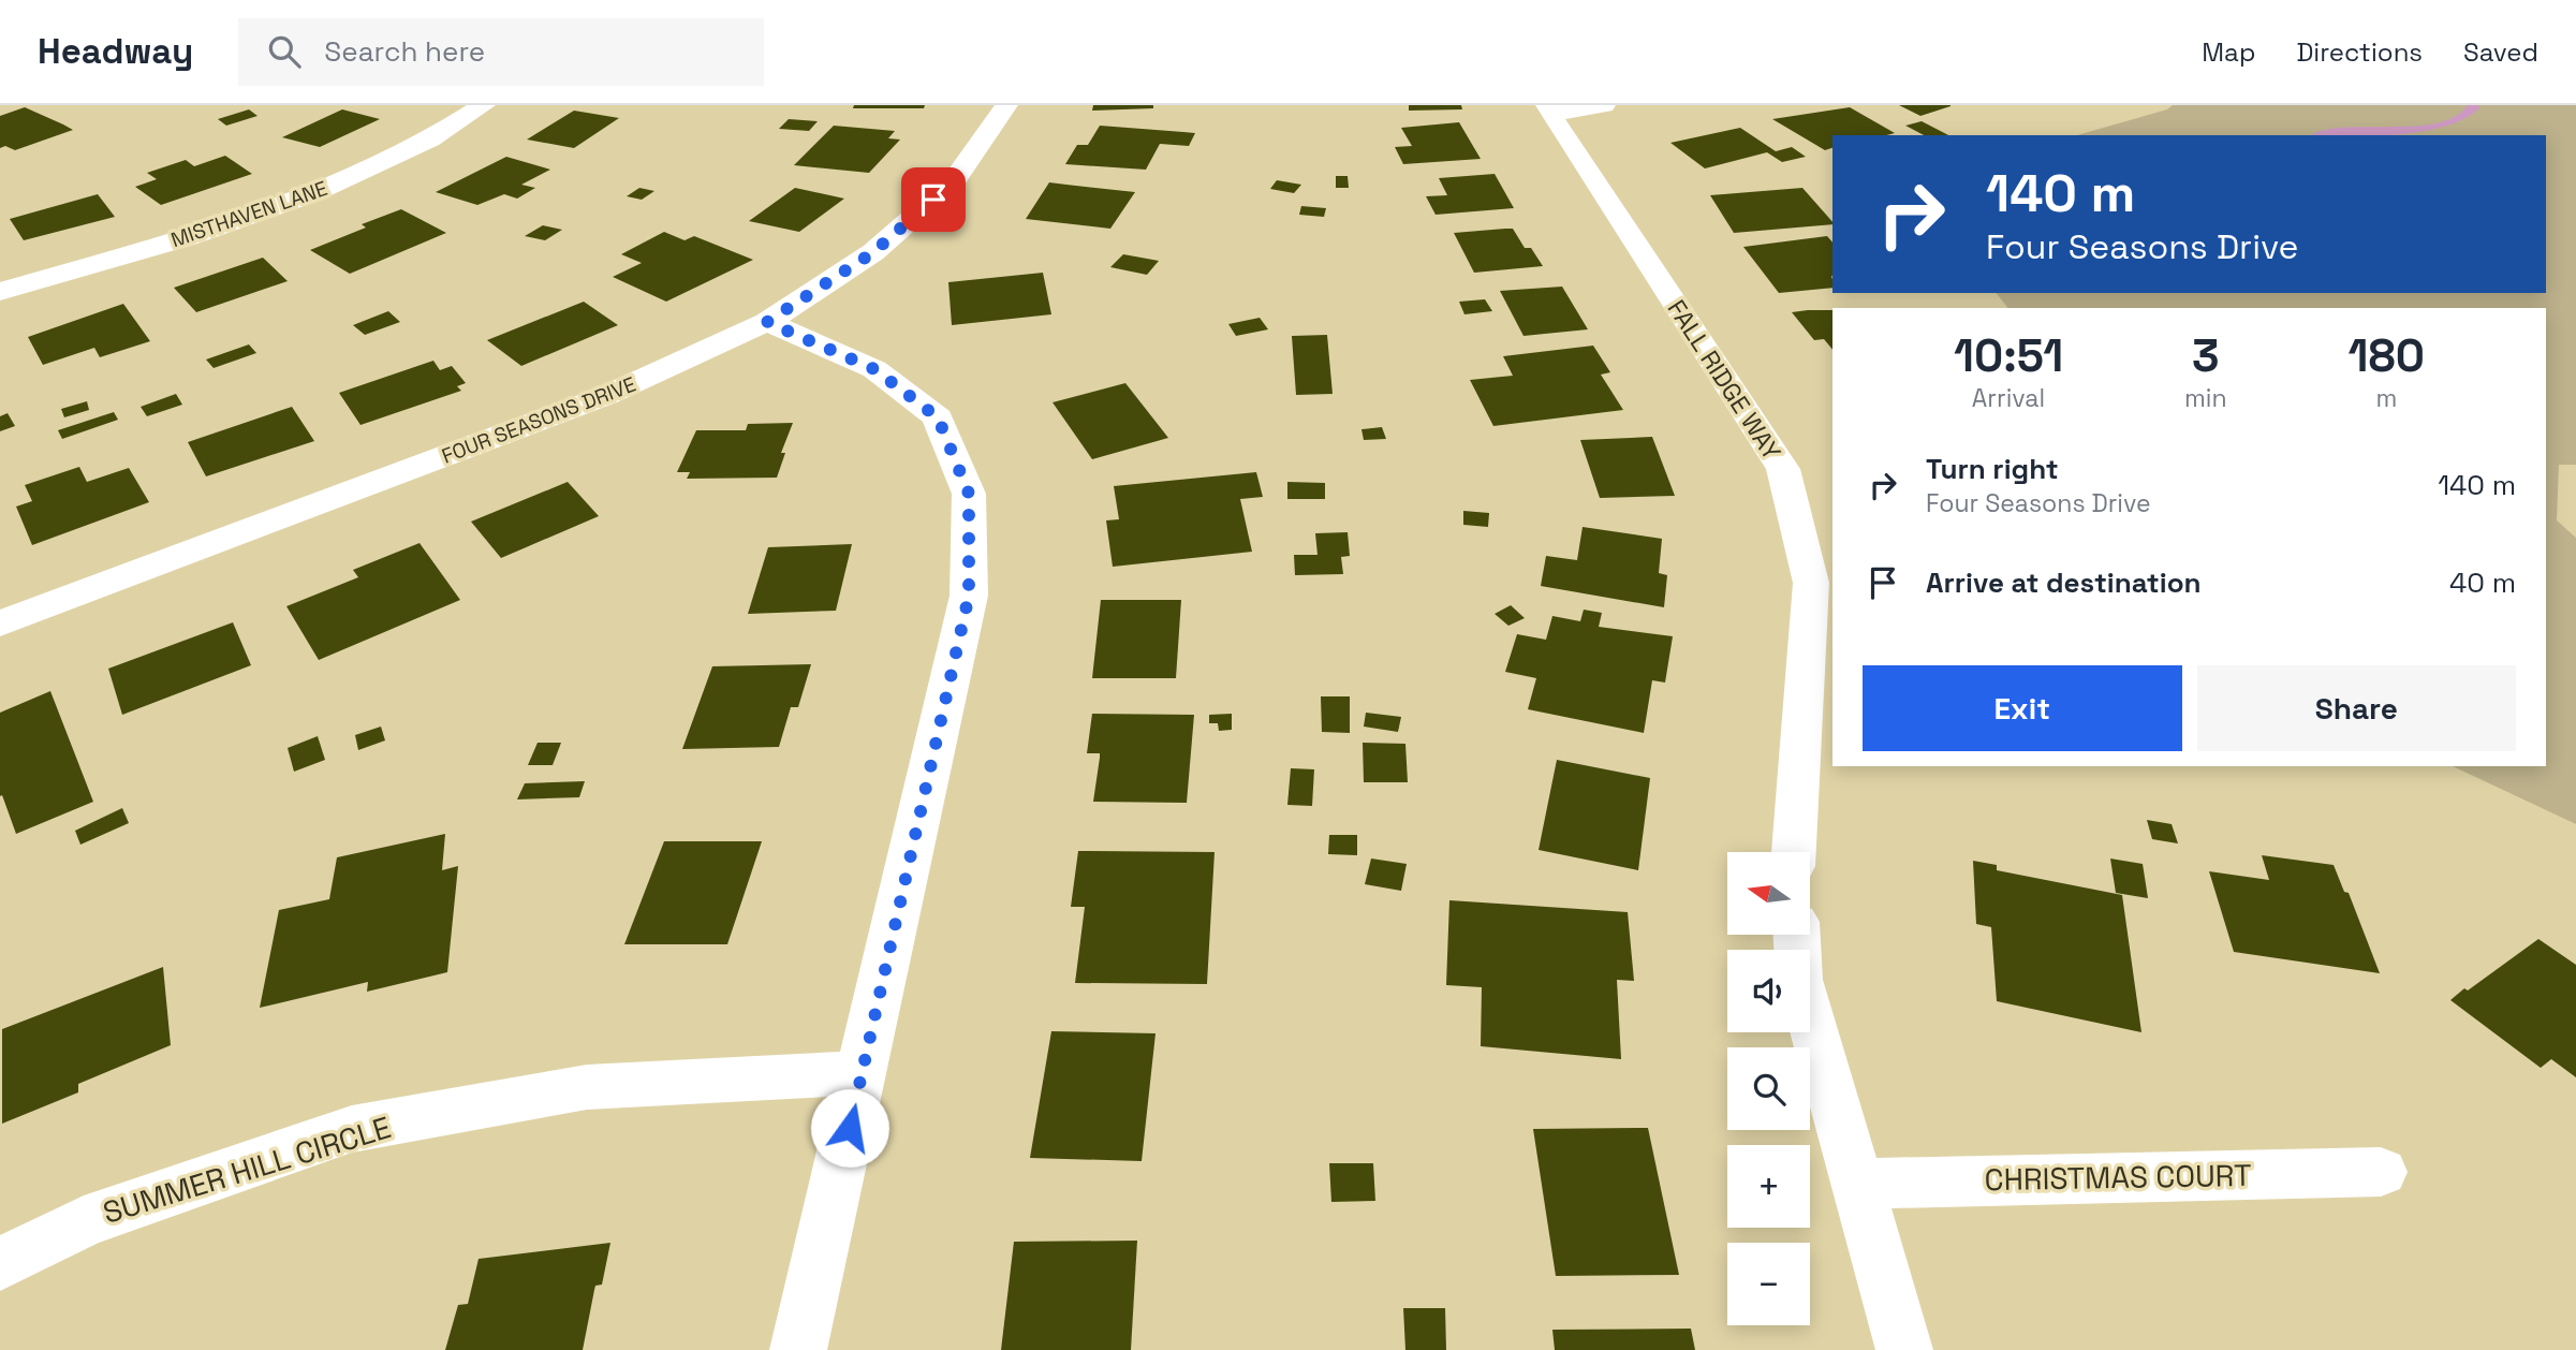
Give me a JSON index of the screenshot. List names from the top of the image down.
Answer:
{
  "streets": {
    "street": [
      "MISTHAVEN LANE",
      "FALL RIDGE WAY",
      "FOUR SEASONS DRIVE",
      "SUMMER HILL CIRCLE",
      "CHRISTMAS COURT"
    ]
  },
  "north": "left",
  "page": {
    "header": "Headway",
    "search": "Search here",
    "nav": ["Map", "Directions", "Saved"],
    "turn": ["140 m", "Four Seasons Drive"],
    "eta": [
      "10:51",
      "Arrival",
      "3",
      "min",
      "180",
      "m"
    ],
    "list": [
      {
        "name": "Turn right",
        "note": "Four Seasons Drive",
        "value": "140 m"
      },
      {
        "name": "Arrive at destination",
        "value": "40 m"
      }
    ],
    "buttons": ["Exit", "Share"],
    "map_buttons": ["+", "−"]
  }
}
